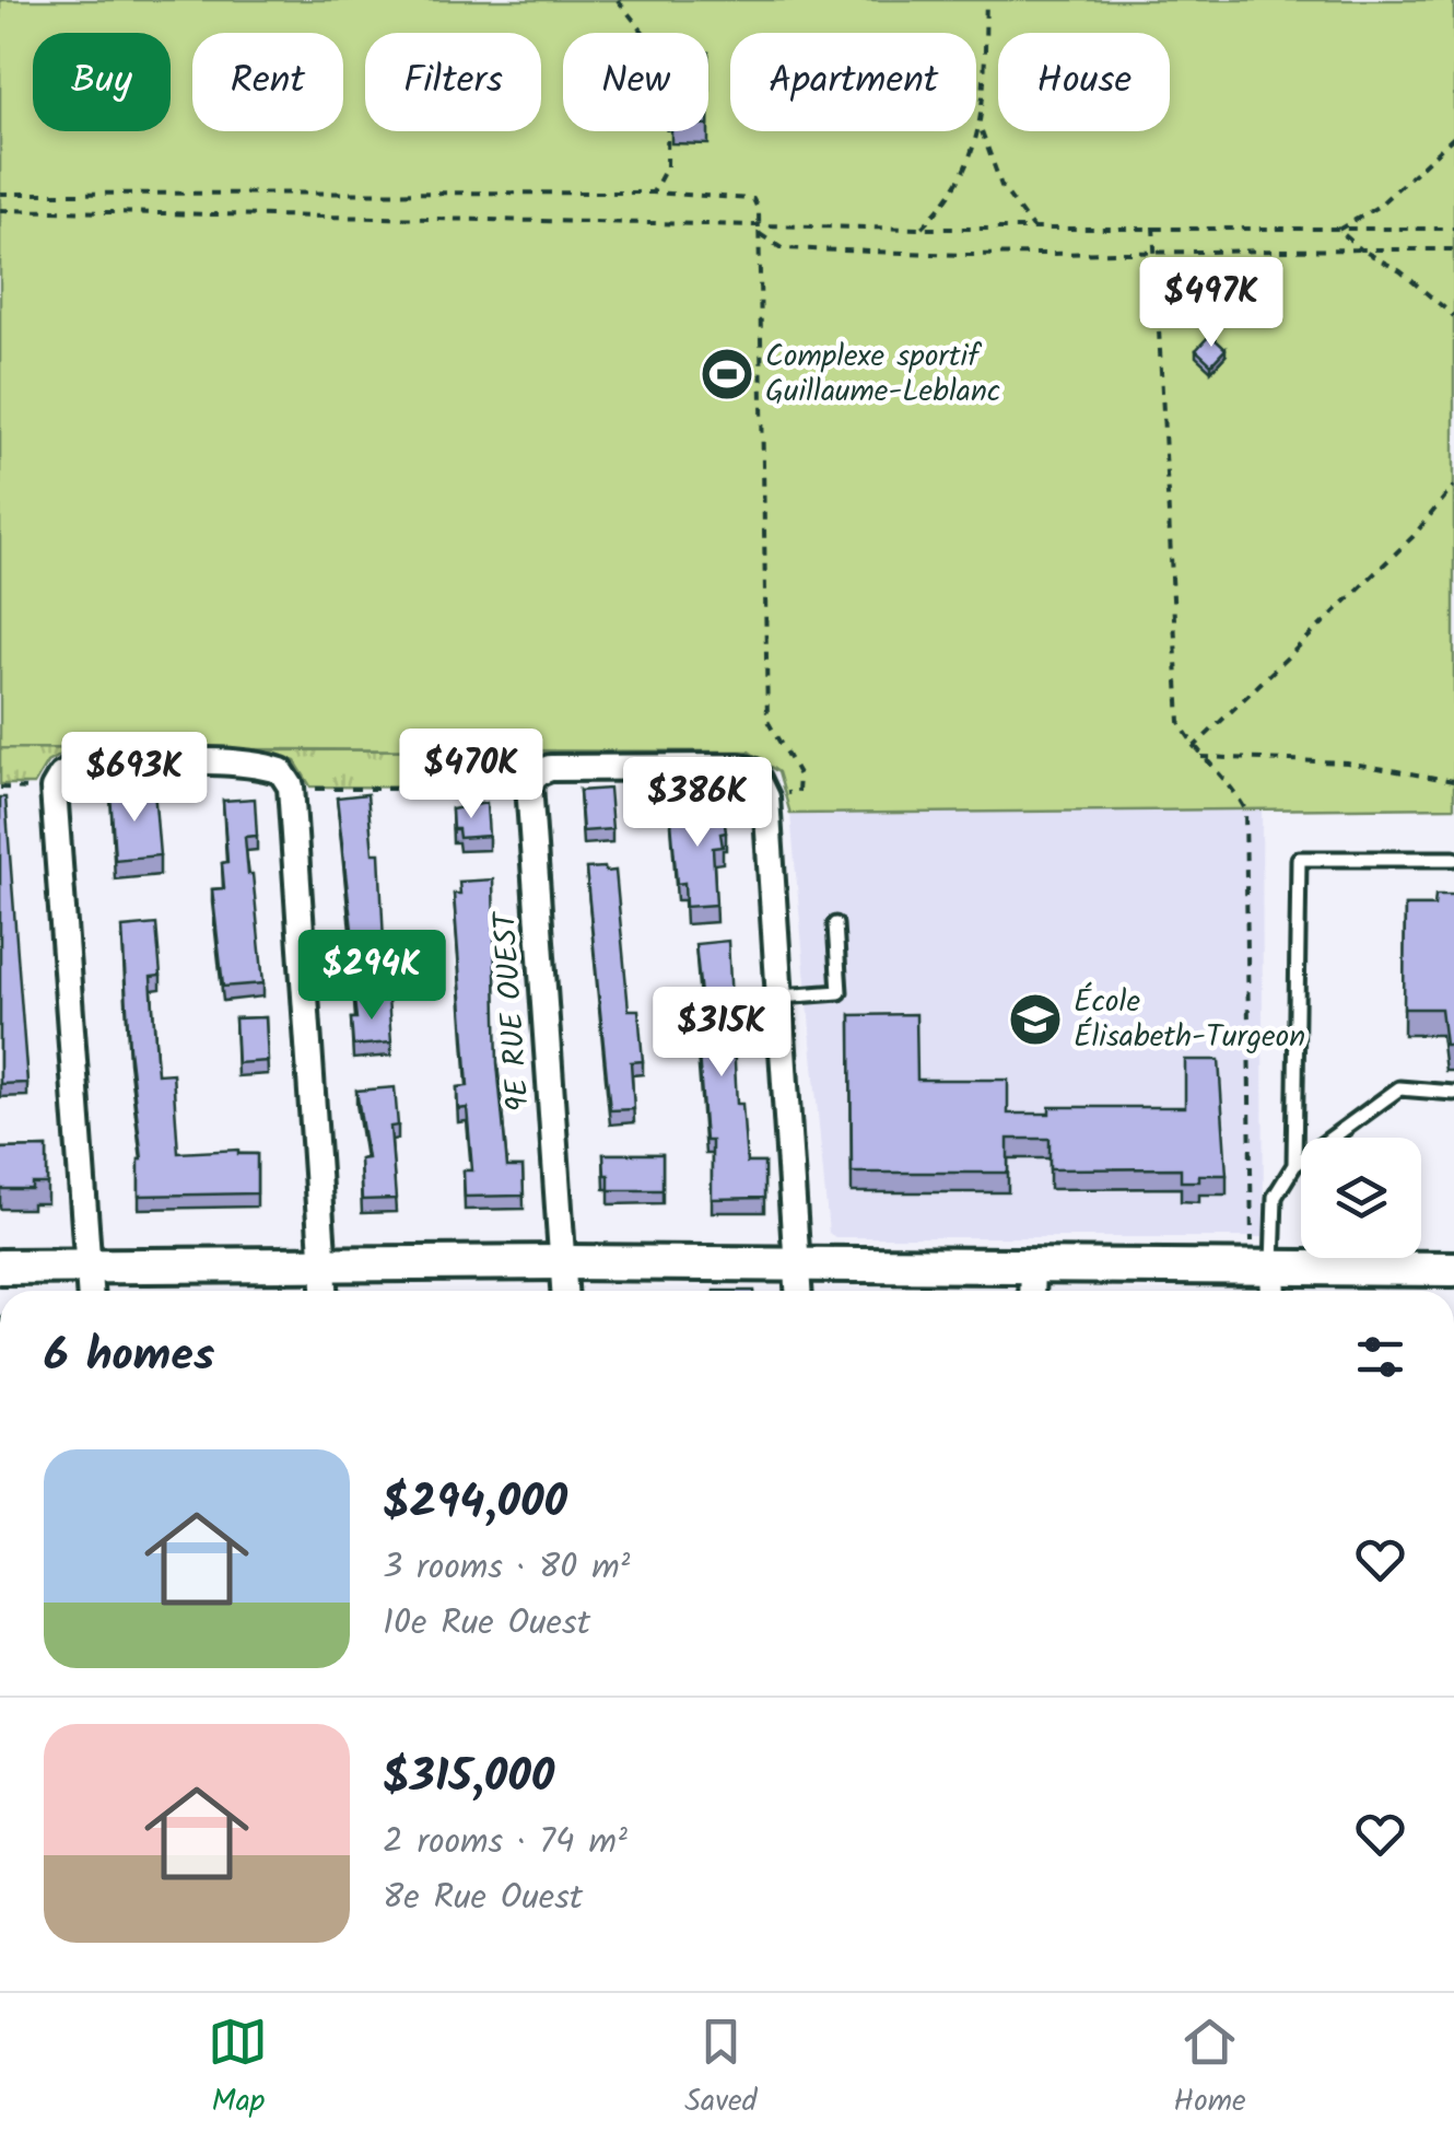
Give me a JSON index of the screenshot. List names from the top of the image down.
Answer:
{
  "streets": {
    "street": ["9E RUE OUEST"]
  },
  "places": {
    "sports": ["Complexe sportif Guillaume-Leblanc"],
    "school or university": ["École Élisabeth-Turgeon"]
  },
  "page": {
    "chip": [
      "Buy",
      "Rent",
      "Filters",
      "New",
      "Apartment",
      "House"
    ],
    "price": [
      "$497K",
      "$470K",
      "$693K",
      "$386K",
      "$294K",
      "$315K"
    ],
    "heading": "6 homes",
    "list": [
      {
        "name": "$294,000",
        "note": "3 rooms · 80 m² · 10e Rue Ouest"
      },
      {
        "name": "$315,000",
        "note": "2 rooms · 74 m² · 8e Rue Ouest"
      }
    ],
    "tabs": ["Map", "Saved", "Home"]
  }
}
